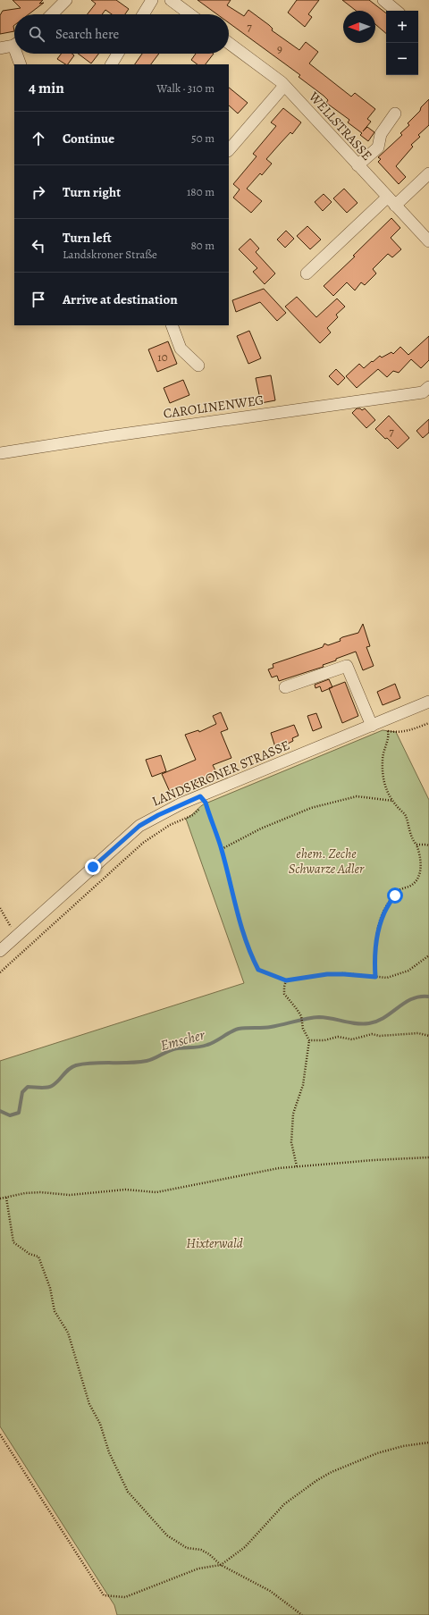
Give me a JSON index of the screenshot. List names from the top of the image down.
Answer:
{
  "streets": {
    "street": ["WELLSTRASSE", "CAROLINENWEG", "LANDSKRONER STRASSE"]
  },
  "water": ["Emscher"],
  "parks": ["ehem. Zeche Schwarze Adler", "Hixterwald"],
  "house_numbers": [
    "7",
    "9",
    "10",
    "7"
  ],
  "north": "left",
  "page": {
    "map_buttons": ["+", "−"],
    "search": "Search here",
    "heading": ["4 min", "Walk · 310 m"],
    "list": [
      ["Continue", "50 m"],
      ["Turn right", "180 m"],
      ["Turn left", "Landskroner Straße", "80 m"],
      "Arrive at destination"
    ]
  }
}
